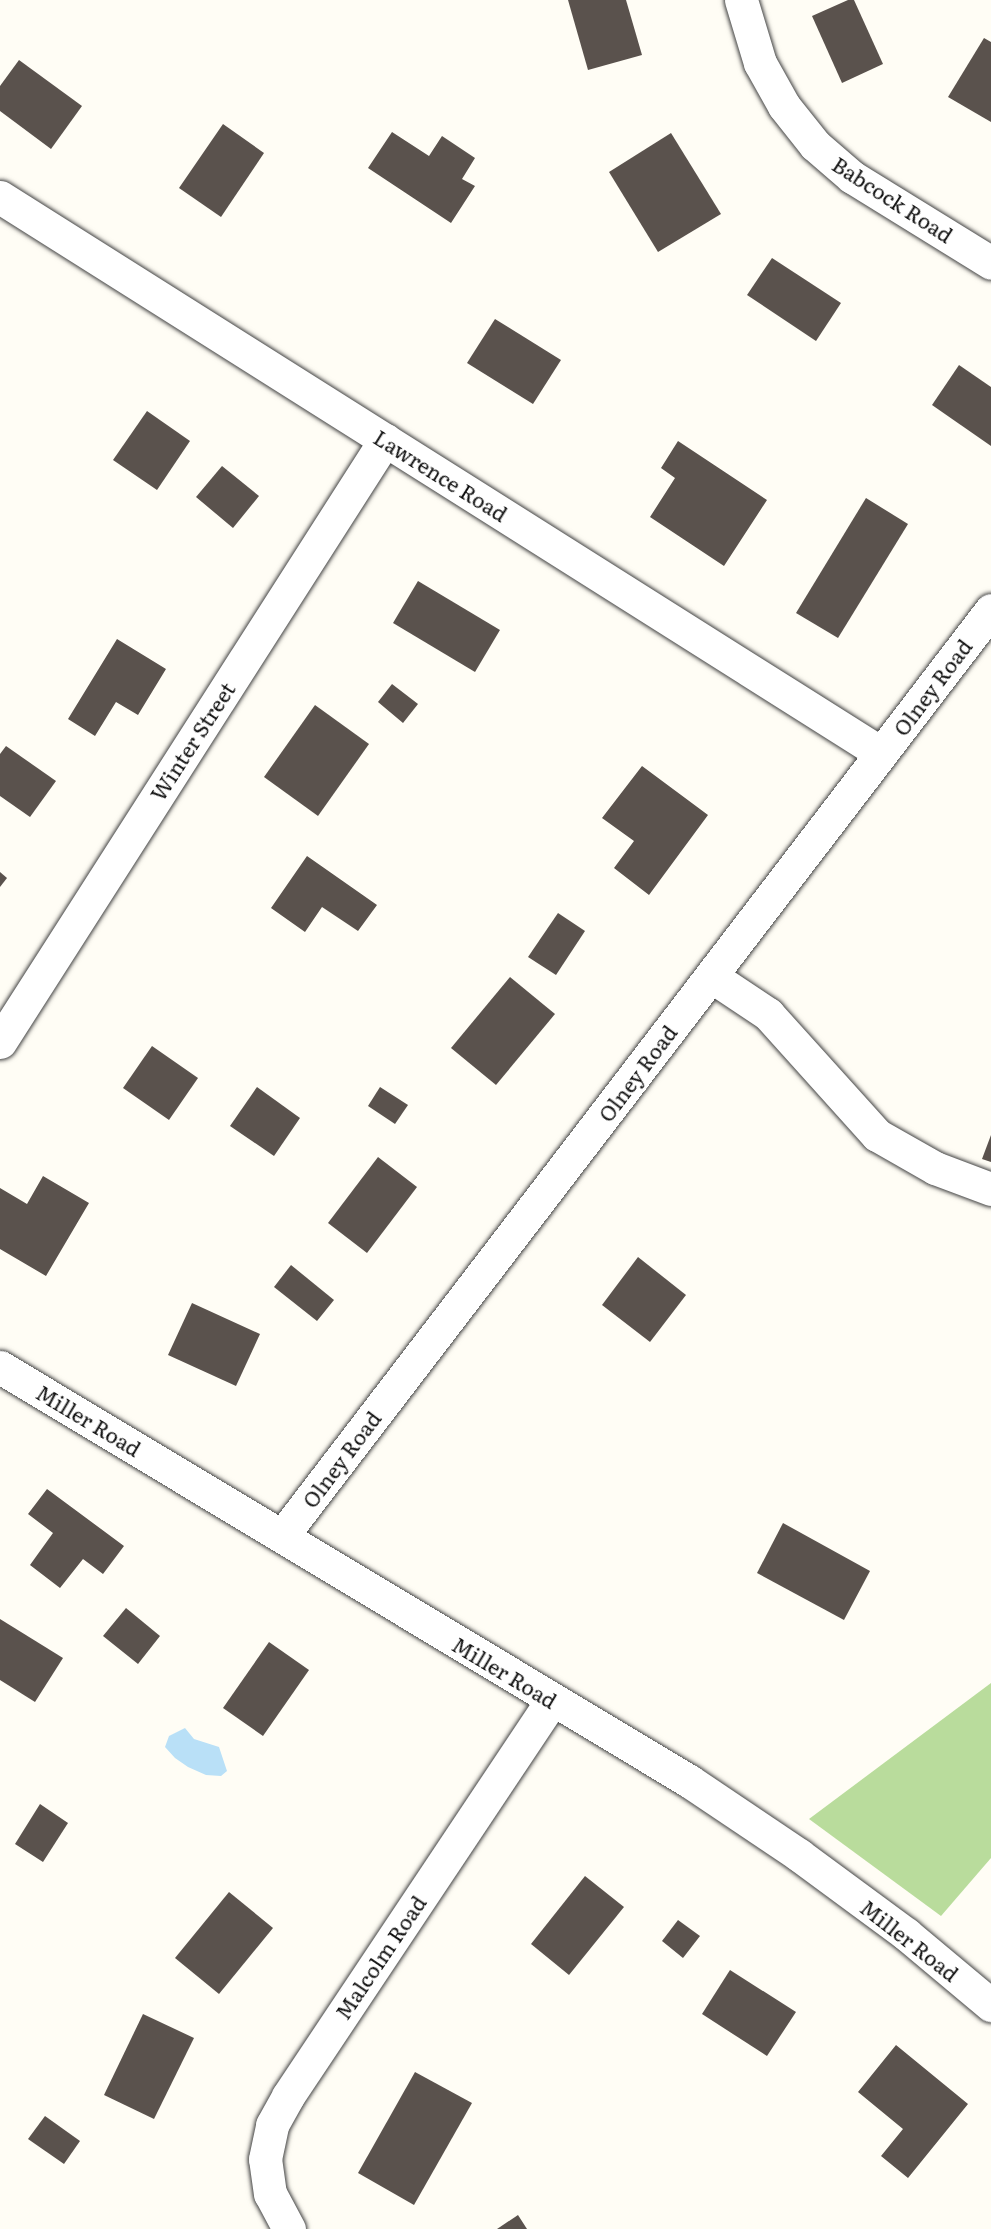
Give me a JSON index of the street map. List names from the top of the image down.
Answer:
{
  "streets": {
    "street": [
      "Babcock Road",
      "Lawrence Road",
      "Olney Road",
      "Winter Street",
      "Miller Road",
      "Malcolm Road"
    ]
  },
  "crossings": [
    ["Lawrence Road", "Olney Road"],
    ["Lawrence Road", "Winter Street"],
    ["Olney Road", "Miller Road"],
    ["Miller Road", "Malcolm Road"]
  ]
}
